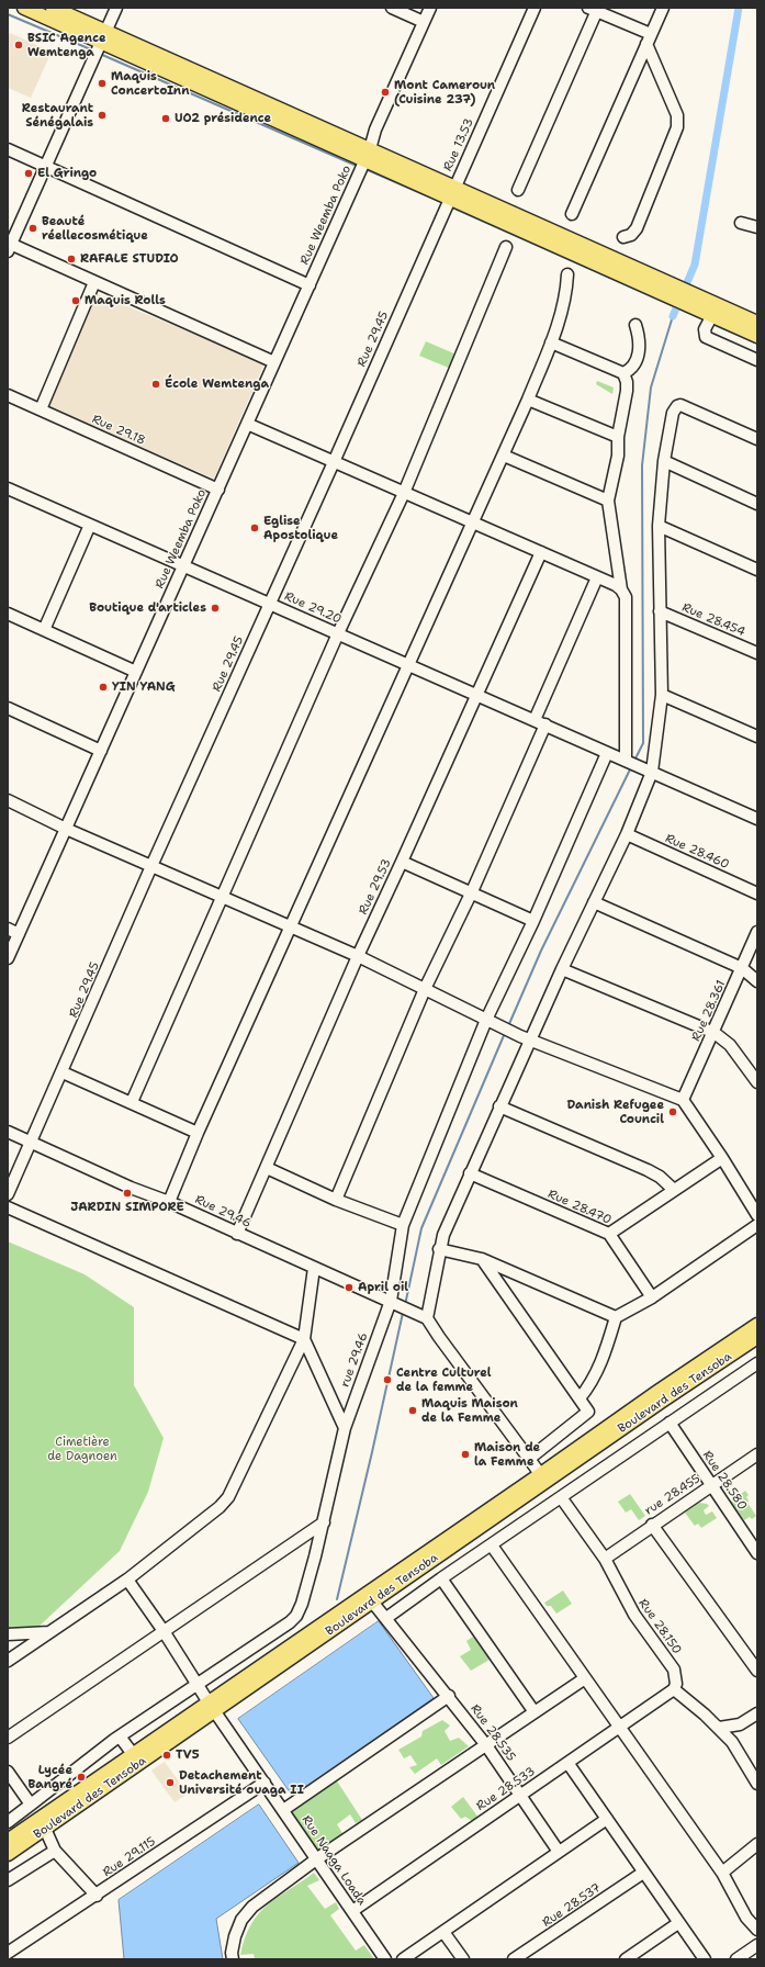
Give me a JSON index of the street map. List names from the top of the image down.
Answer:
{
  "streets": {
    "main road": ["Boulevard des Tensoba"],
    "street": [
      "Rue 13.53",
      "Rue Weemba Poko",
      "Rue 29.45",
      "Rue 29.18",
      "Rue 29.20",
      "Rue 28.454",
      "Rue 28.460",
      "Rue 29.53",
      "Rue 28.361",
      "Rue 28.470",
      "Rue 29.46",
      "rue 29.46",
      "Rue 28.580",
      "rue 28.455",
      "Rue 28.150",
      "Rue 28.535",
      "Rue 28.533",
      "Rue 29.115",
      "Rue Naaga Loada",
      "Rue 28.537"
    ]
  },
  "crossings": [
    ["Rue 13.53", "Rue 29.45"],
    ["Rue Weemba Poko", "Rue 29.18"],
    ["Rue Weemba Poko", "Rue 29.20"],
    ["Rue 29.45", "Rue 29.20"],
    ["Rue 29.45", "Rue 29.46"],
    ["Rue 29.20", "Rue 29.53"],
    ["Rue 29.20", "rue 29.46"],
    ["Rue 29.53", "Rue 29.46"],
    ["Rue 29.46", "rue 29.46"],
    ["Boulevard des Tensoba", "Rue 28.535"],
    ["Boulevard des Tensoba", "Rue Naaga Loada"],
    ["Rue 28.580", "rue 28.455"],
    ["rue 28.455", "Rue 28.150"],
    ["Rue 28.150", "Rue 28.533"],
    ["Rue 28.535", "Rue 28.533"],
    ["Rue 28.533", "Rue Naaga Loada"],
    ["Rue 29.115", "Rue Naaga Loada"]
  ],
  "parks": ["Cimetière de Dagnoen"],
  "places": [
    "BSIC Agence Wemtenga",
    "Maquis ConcertoInn",
    "Mont Cameroun (Cuisine 237)",
    "Restaurant Sénégalais",
    "UO2 présidence",
    "El Gringo",
    "Beauté réellecosmétique",
    "RAFALE STUDIO",
    "Maquis Rolls",
    "École Wemtenga",
    "Eglise Apostolique",
    "Boutique d'articles",
    "YIN YANG",
    "Danish Refugee Council",
    "JARDIN SIMPORE",
    "April oil",
    "Centre Culturel de la femme",
    "Maquis Maison de la Femme",
    "Maison de la Femme",
    "TV5",
    "Lycée Bangré",
    "Detachement Université ouaga II"
  ]
}
